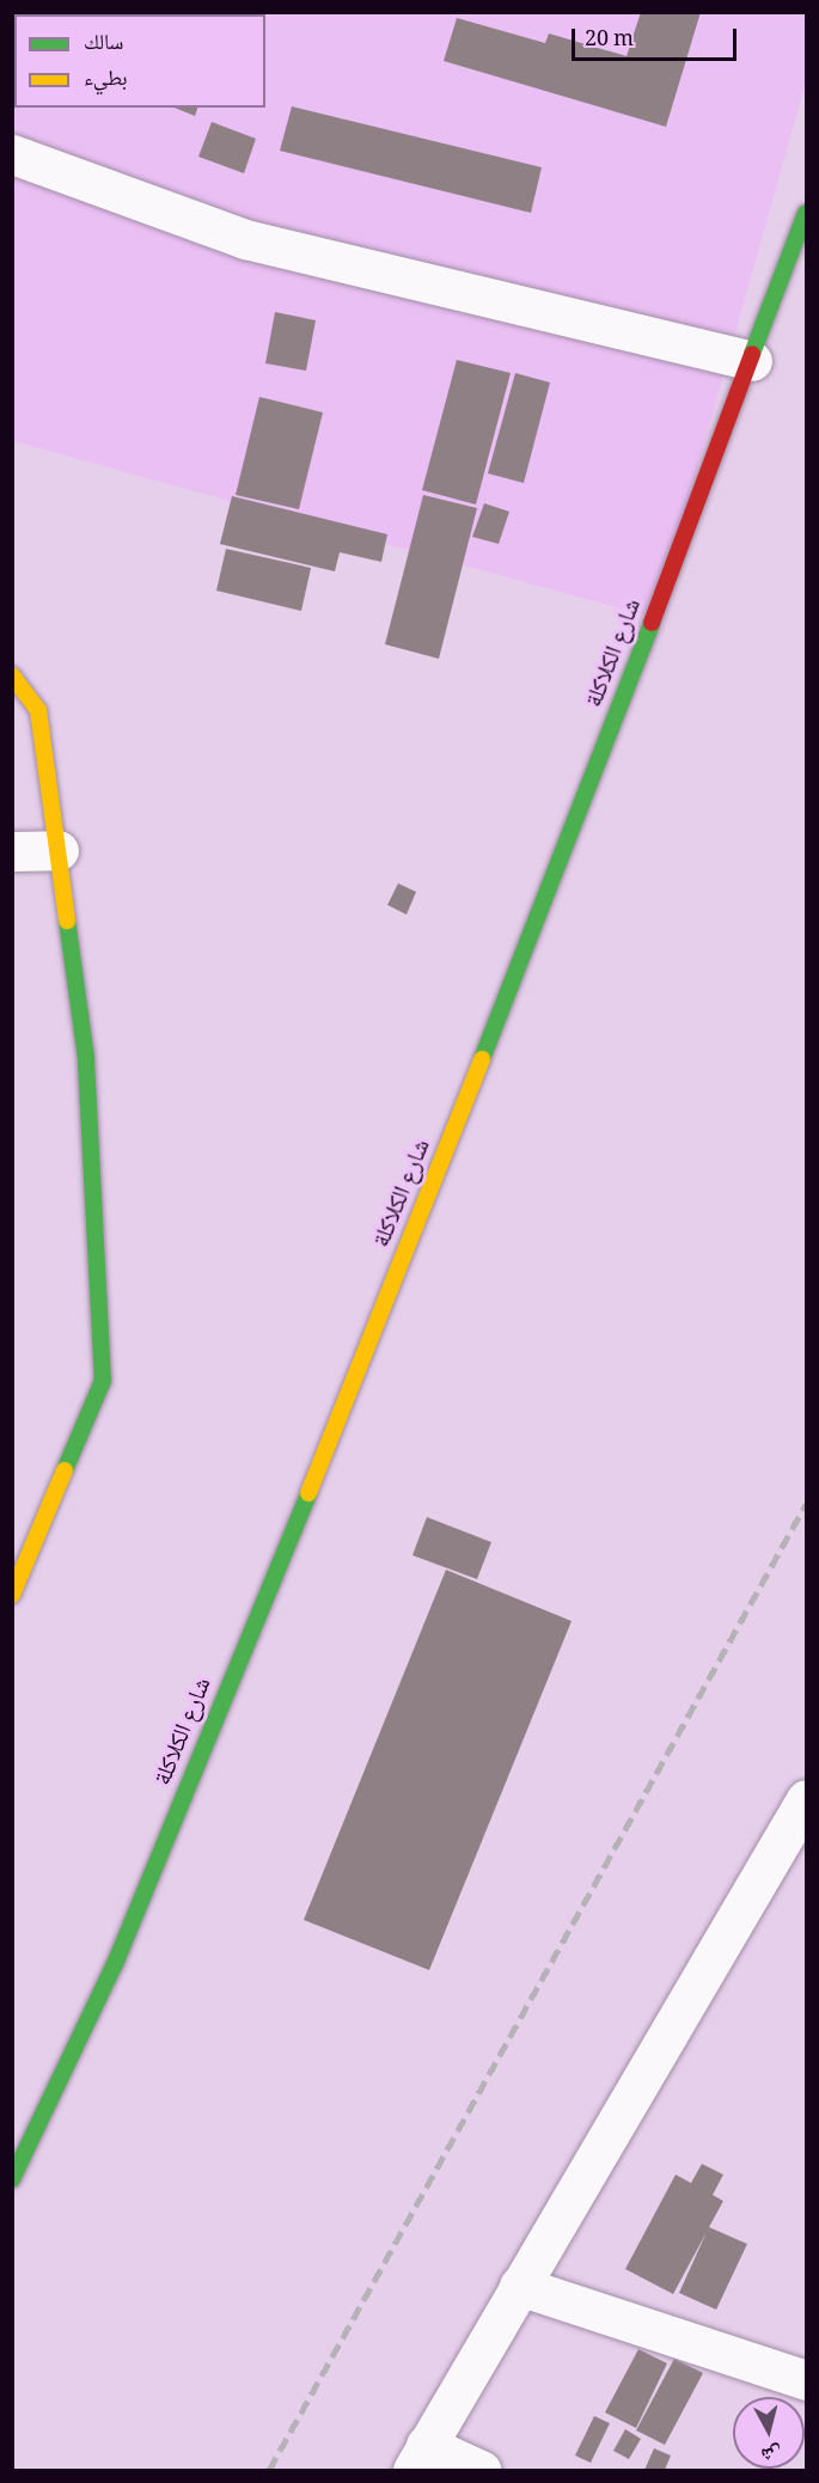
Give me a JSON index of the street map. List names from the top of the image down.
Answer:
{
  "streets": {
    "main road": ["شارع الكلاكلة"]
  },
  "legend": ["سالك", "بطيء"],
  "scale_bar": "20 m",
  "north": "bottom"
}
